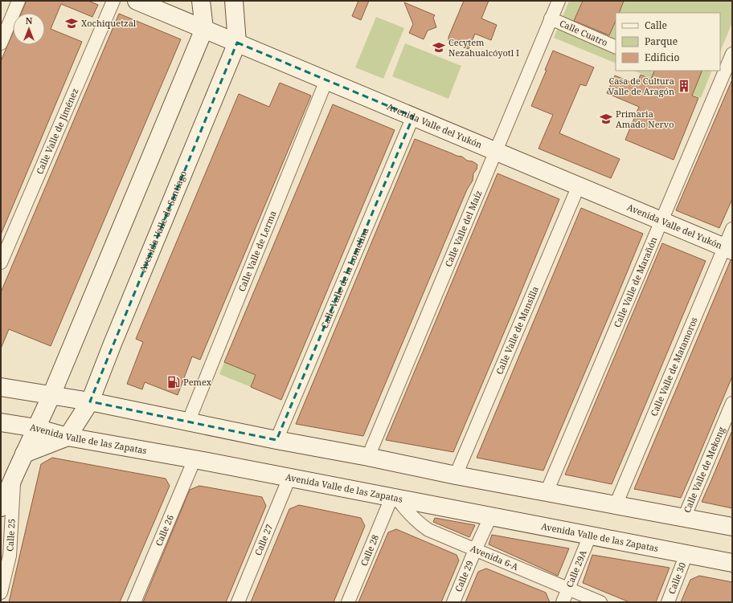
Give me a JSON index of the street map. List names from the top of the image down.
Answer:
{
  "streets": {
    "street": [
      "Calle Cuatro",
      "Avenida Valle del Yukón",
      "Calle Valle de Jiménez",
      "Avenida Valle de Santiago",
      "Calle Valle del Maíz",
      "Calle Valle de Lerma",
      "Calle Valle de la Lomelina",
      "Calle Valle de Marañón",
      "Calle Valle de Mansilla",
      "Calle Valle de Matamoros",
      "Avenida Valle de las Zapatas",
      "Calle Valle de Mekong",
      "Calle 26",
      "Calle 25",
      "Calle 27",
      "Calle 28",
      "Avenida 6-A",
      "Calle 29A",
      "Calle 29",
      "Calle 30"
    ]
  },
  "crossings": [
    ["Calle Cuatro", "Calle Valle del Maíz"],
    ["Avenida Valle del Yukón", "Avenida Valle de Santiago"],
    ["Avenida Valle del Yukón", "Calle Valle del Maíz"],
    ["Avenida Valle del Yukón", "Calle Valle de Lerma"],
    ["Avenida Valle del Yukón", "Calle Valle de la Lomelina"],
    ["Avenida Valle del Yukón", "Calle Valle de Marañón"],
    ["Avenida Valle del Yukón", "Calle Valle de Mansilla"],
    ["Avenida Valle del Yukón", "Calle Valle de Matamoros"],
    ["Avenida Valle de Santiago", "Avenida Valle de las Zapatas"],
    ["Avenida Valle de las Zapatas", "Calle 26"],
    ["Avenida Valle de las Zapatas", "Calle 27"],
    ["Avenida Valle de las Zapatas", "Calle 28"],
    ["Avenida Valle de las Zapatas", "Avenida 6-A"],
    ["Avenida Valle de las Zapatas", "Calle 29A"],
    ["Avenida Valle de las Zapatas", "Calle 29"],
    ["Avenida Valle de las Zapatas", "Calle 30"],
    ["Calle 28", "Avenida 6-A"],
    ["Avenida 6-A", "Calle 29A"],
    ["Avenida 6-A", "Calle 29"]
  ],
  "places": {
    "school or university": ["Xochiquetzal", "Cecytem Nezahualcóyotl I", "Primaria Amado Nervo"],
    "building": ["Casa de Cultura Valle de Aragón"],
    "fuel station": ["Pemex"]
  },
  "legend": ["Calle", "Parque", "Edificio"],
  "north": "top"
}
